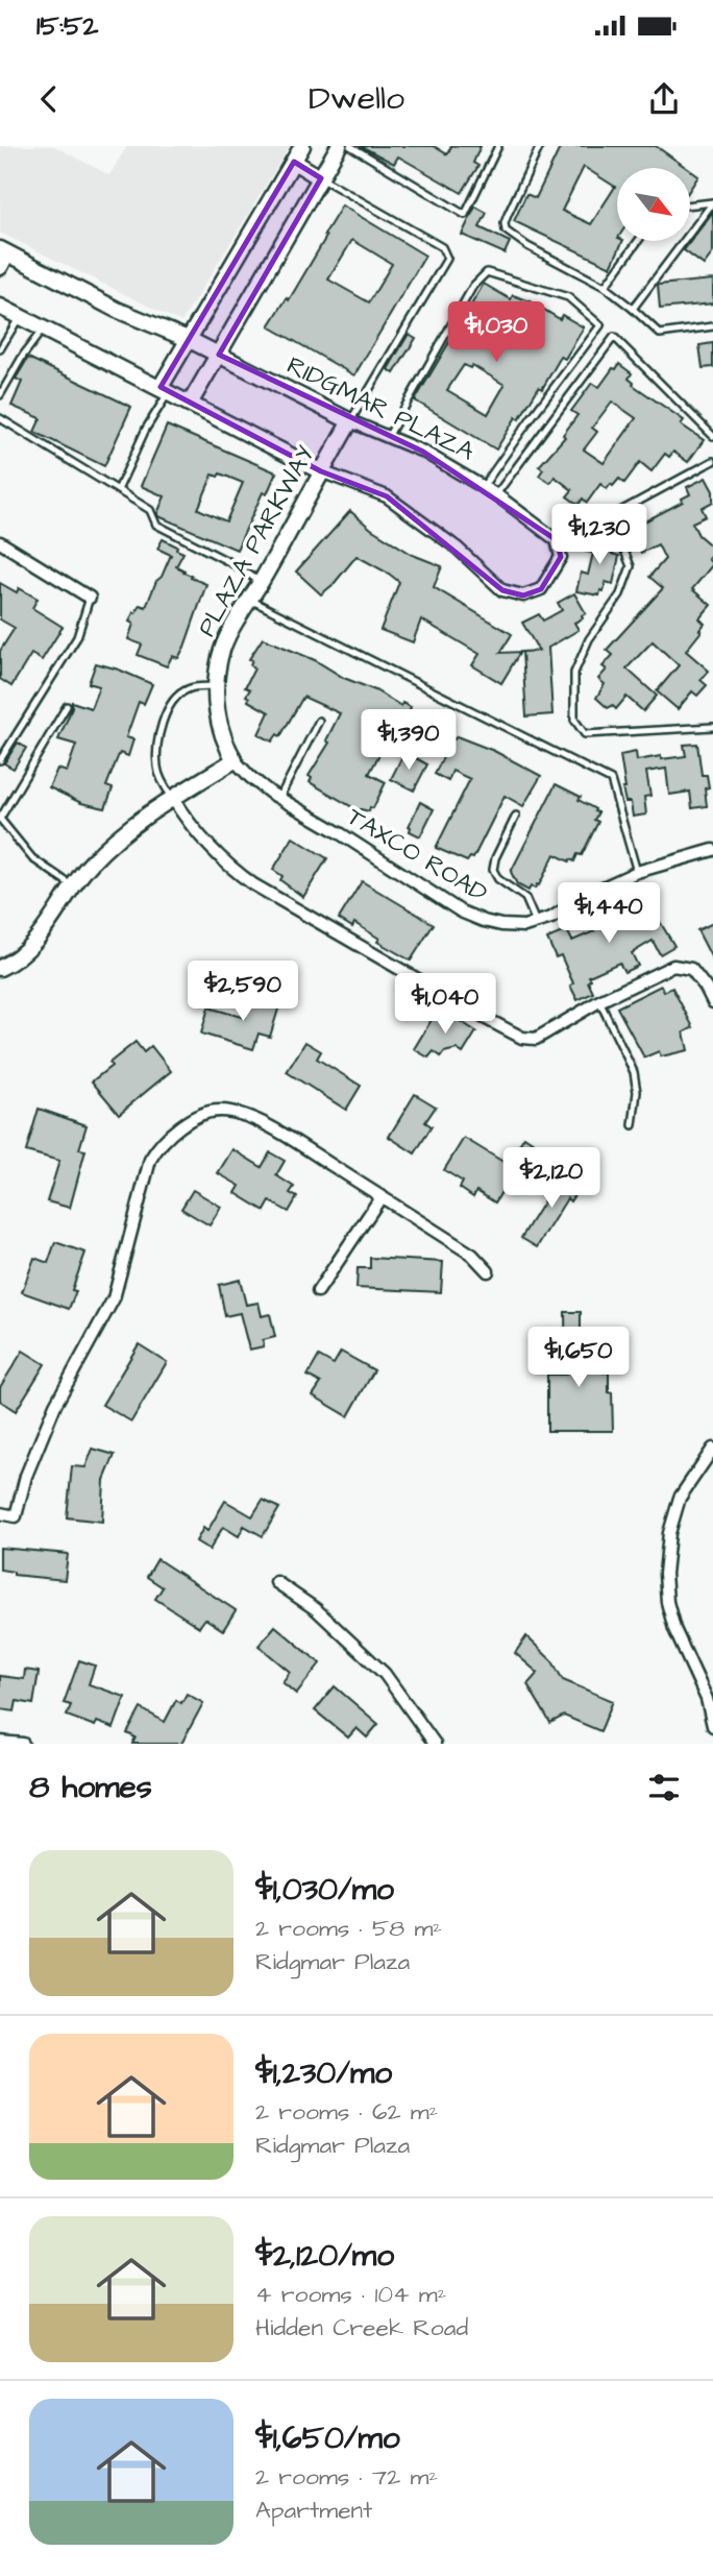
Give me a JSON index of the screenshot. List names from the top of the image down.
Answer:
{
  "streets": {
    "street": ["RIDGMAR PLAZA", "PLAZA PARKWAY", "TAXCO ROAD"]
  },
  "crossings": [
    ["RIDGMAR PLAZA", "PLAZA PARKWAY"],
    ["PLAZA PARKWAY", "TAXCO ROAD"]
  ],
  "north": "bottom right",
  "page": {
    "status": "15:52",
    "header": "Dwello",
    "price": [
      "$1,030",
      "$1,230",
      "$1,390",
      "$1,440",
      "$2,590",
      "$1,040",
      "$2,120",
      "$1,650"
    ],
    "heading": "8 homes",
    "list": [
      {
        "name": "$1,030/mo",
        "note": "2 rooms · 58 m² · Ridgmar Plaza"
      },
      {
        "name": "$1,230/mo",
        "note": "2 rooms · 62 m² · Ridgmar Plaza"
      },
      {
        "name": "$2,120/mo",
        "note": "4 rooms · 104 m² · Hidden Creek Road"
      },
      {
        "name": "$1,650/mo",
        "note": "2 rooms · 72 m² · Apartment"
      }
    ]
  }
}
